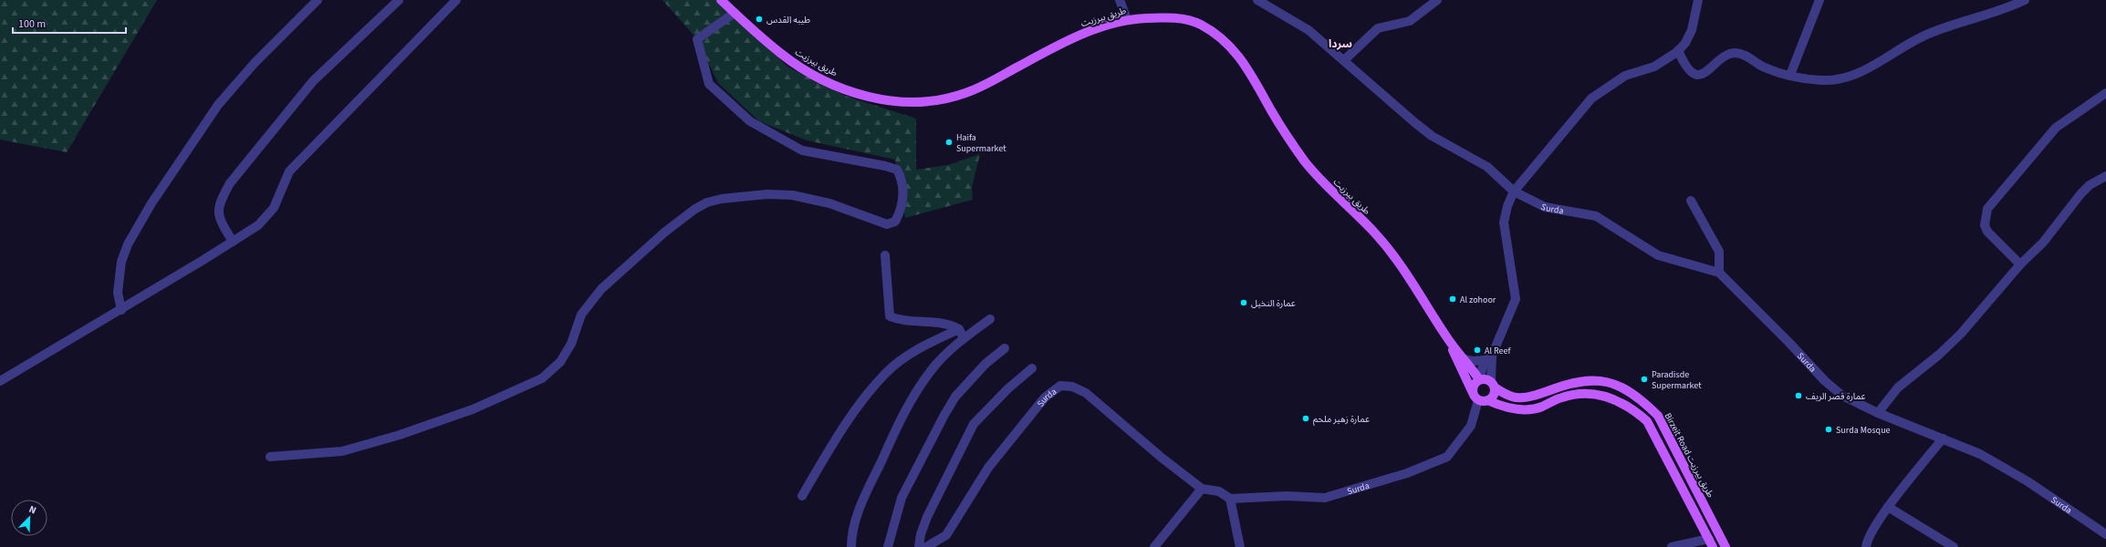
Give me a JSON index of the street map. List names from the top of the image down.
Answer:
{
  "streets": {
    "main road": ["طريق بيرزيت", "Birzeit Road طريق بيرزيت"],
    "street": ["Surda"]
  },
  "crossings": [
    ["Surda", "Birzeit Road طريق بيرزيت"]
  ],
  "districts": ["سردا"],
  "places": [
    "طيبه القدس",
    "Haifa Supermarket",
    "Al zohoor",
    "عمارة النخيل",
    "Al Reef",
    "Paradisde Supermarket",
    "عمارة قصر الريف",
    "عمارة زهير ملحم",
    "Surda Mosque"
  ],
  "scale_bar": "100 m",
  "north": "top right"
}
